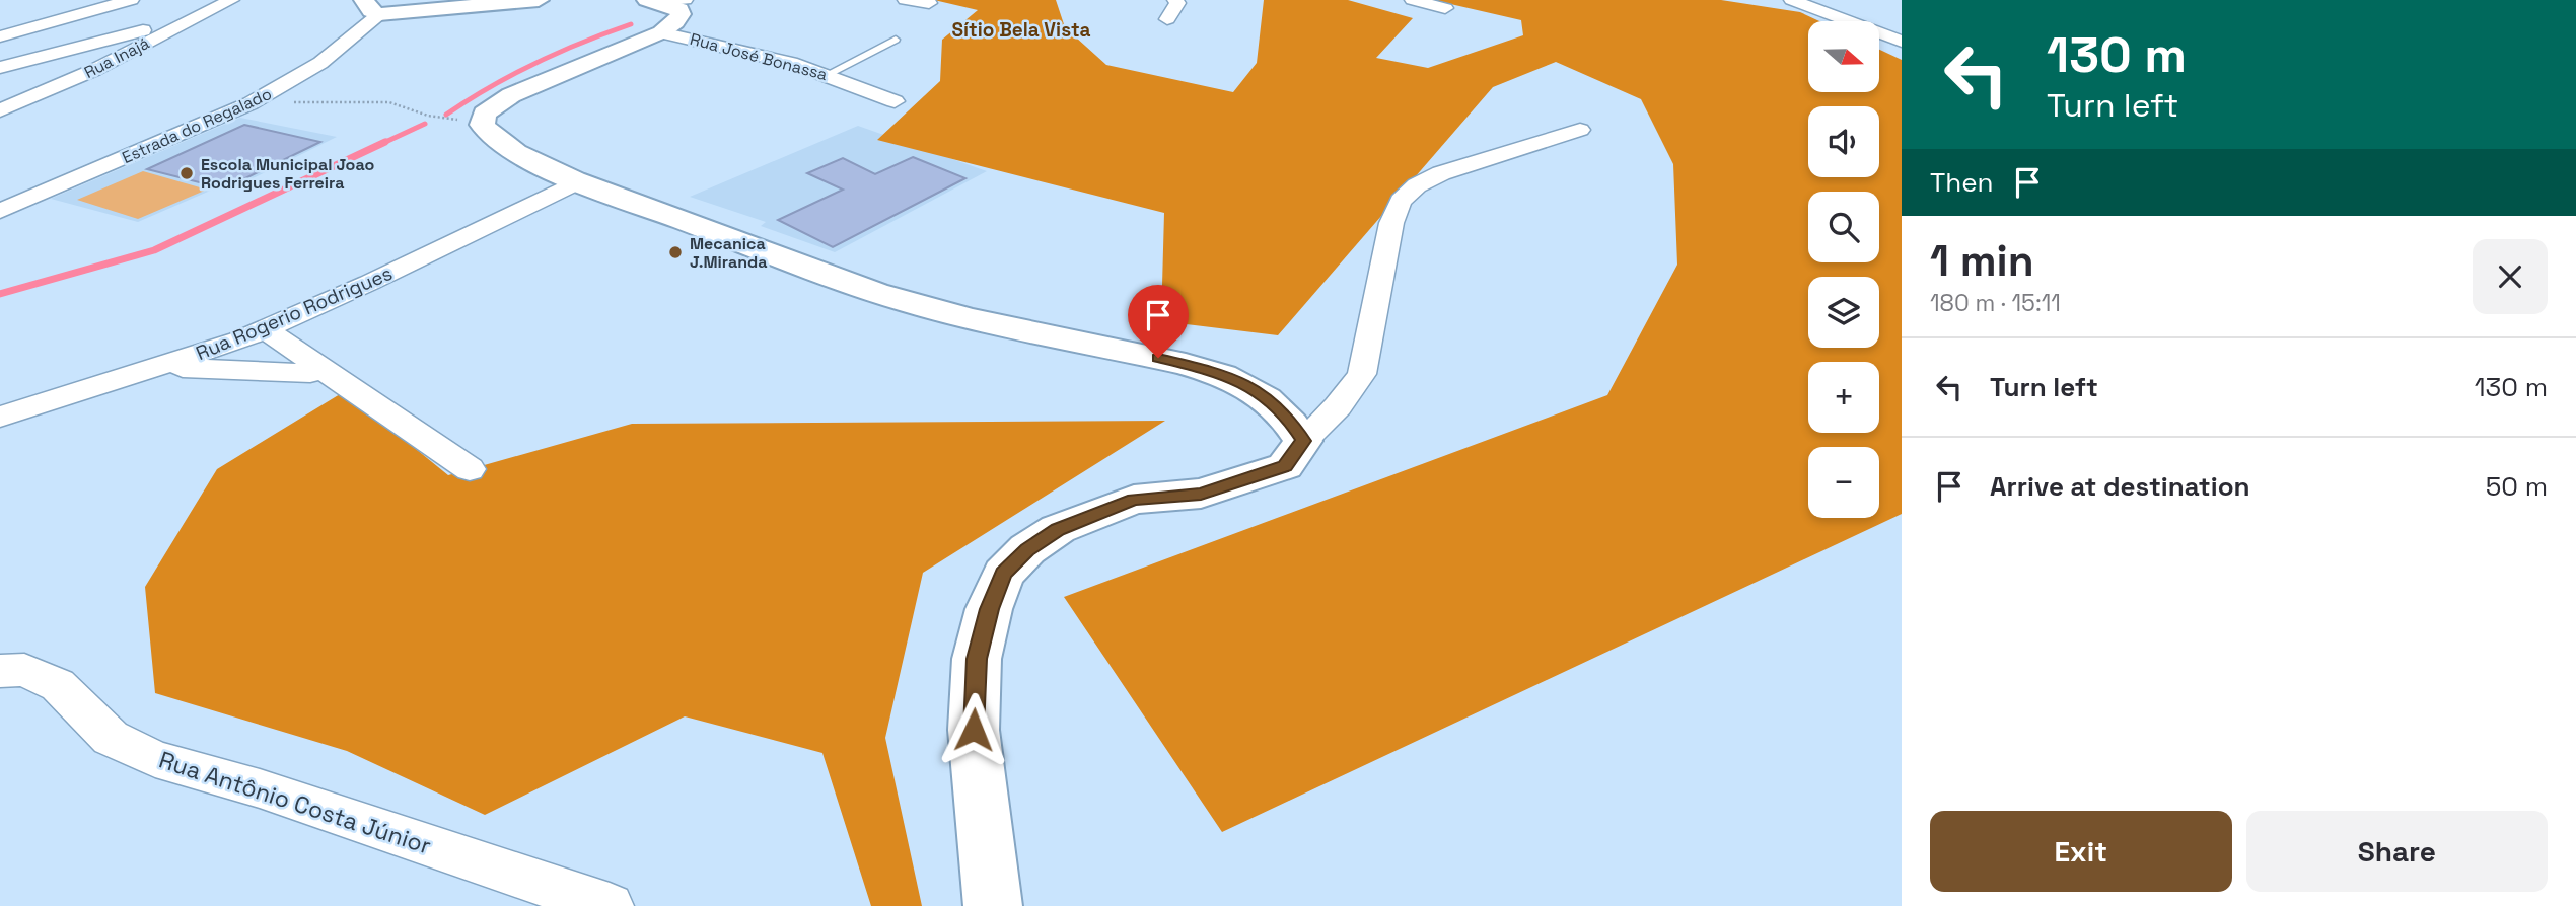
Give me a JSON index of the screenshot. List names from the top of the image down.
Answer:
{
  "streets": {
    "street": [
      "Rua José Bonassa",
      "Rua Inajá",
      "Estrada do Regalado",
      "Rua Rogerio Rodrigues",
      "Rua Antônio Costa Júnior"
    ]
  },
  "districts": ["Sítio Bela Vista"],
  "places": ["Escola Municipal Joao Rodrigues Ferreira", "Mecanica J.Miranda"],
  "north": "right",
  "page": {
    "turn": ["130 m", "Turn left"],
    "map_buttons": ["+", "−"],
    "then": "Then",
    "heading": ["1 min", "180 m · 15:11"],
    "list": [
      {
        "name": "Turn left",
        "value": "130 m"
      },
      {
        "name": "Arrive at destination",
        "value": "50 m"
      }
    ],
    "buttons": ["Exit", "Share"]
  }
}
